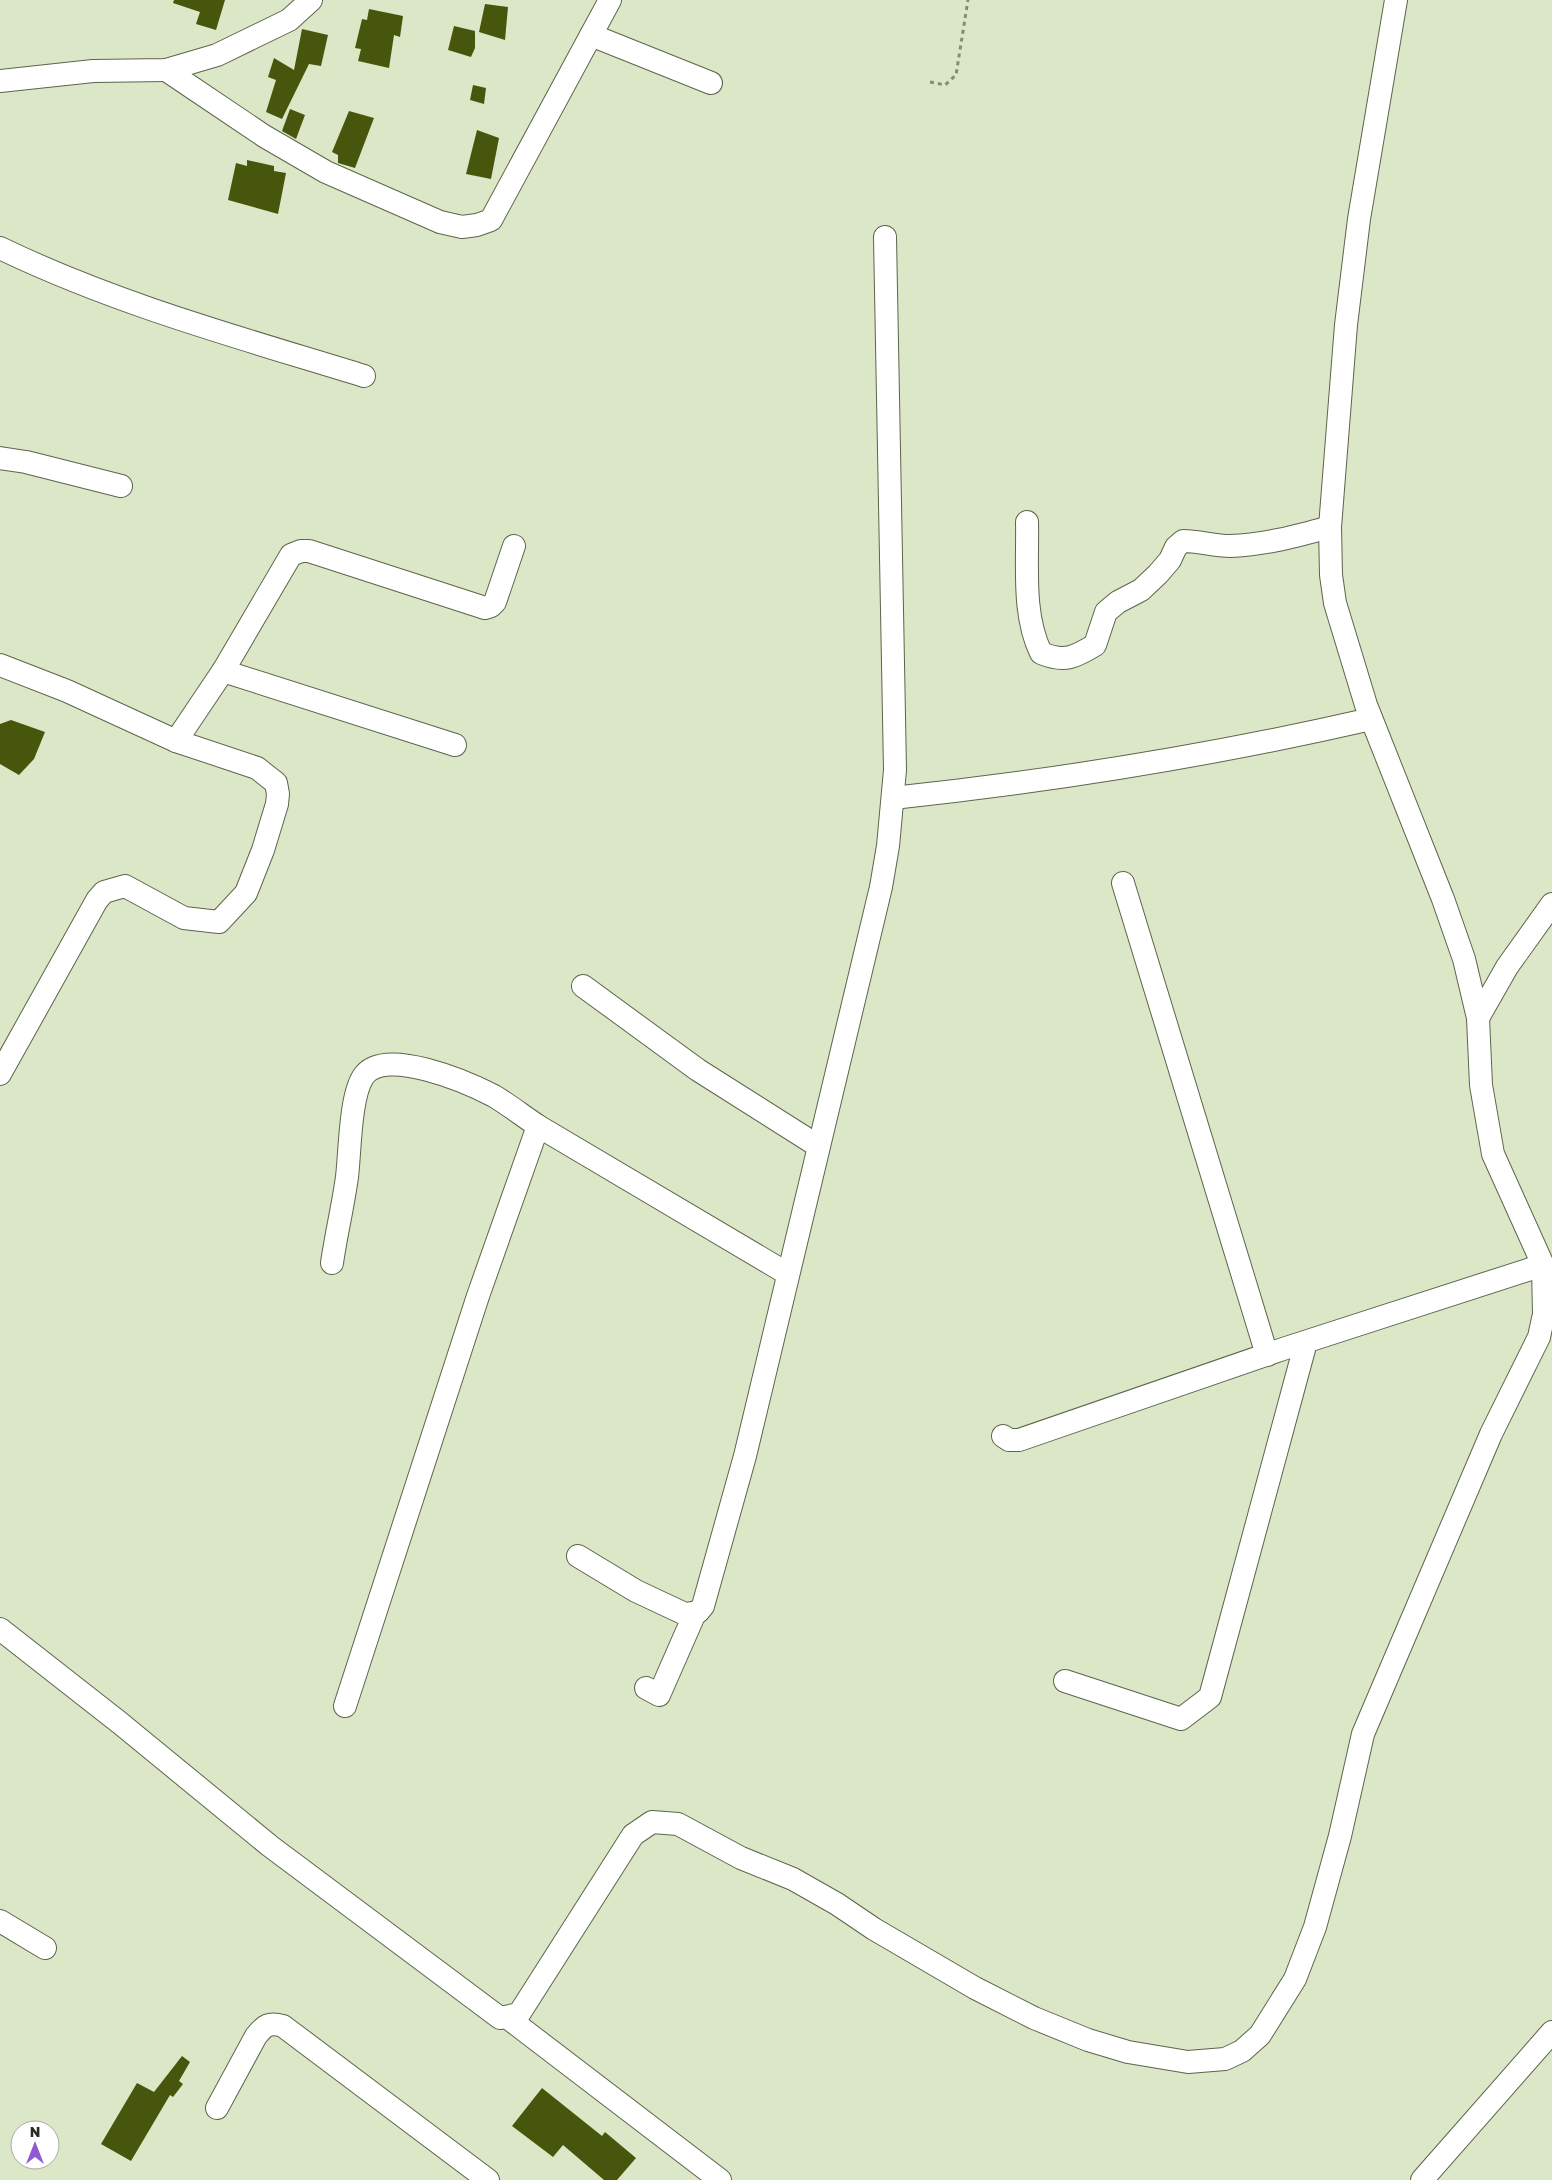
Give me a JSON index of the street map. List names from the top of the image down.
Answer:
{
  "north": "top"
}
